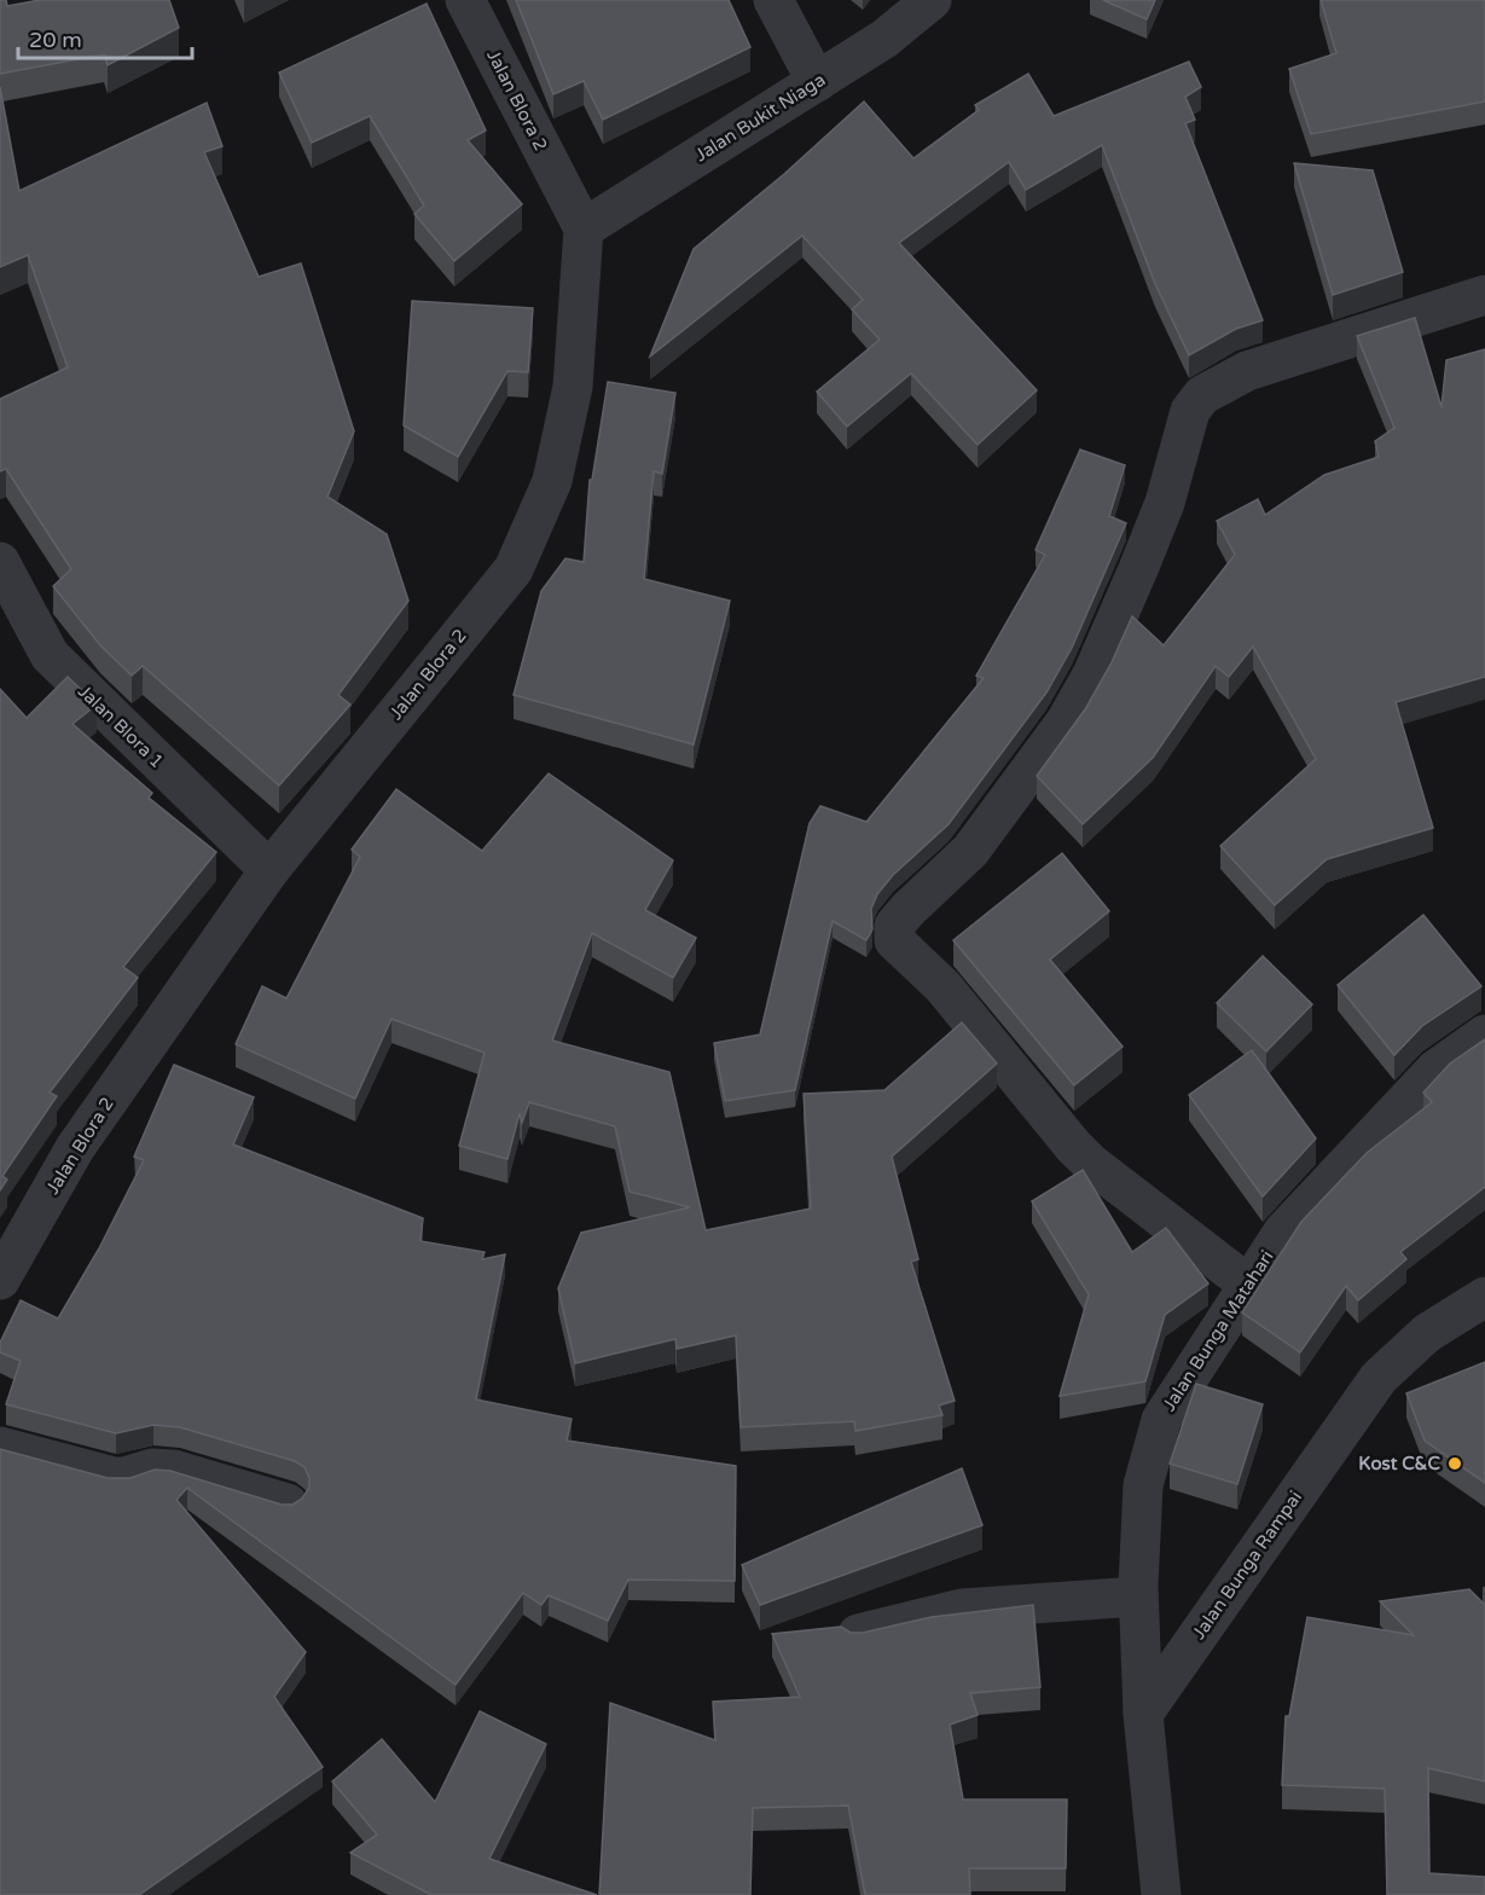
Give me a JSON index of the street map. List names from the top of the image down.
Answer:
{
  "streets": {
    "street": [
      "Jalan Blora 2",
      "Jalan Bukit Niaga",
      "Jalan Blora 1",
      "Jalan Bunga Matahari",
      "Jalan Bunga Rampai"
    ]
  },
  "crossings": [
    ["Jalan Blora 2", "Jalan Bukit Niaga"],
    ["Jalan Blora 2", "Jalan Blora 1"],
    ["Jalan Bunga Matahari", "Jalan Bunga Rampai"]
  ],
  "places": ["Kost C&C"],
  "scale_bar": "20 m"
}
